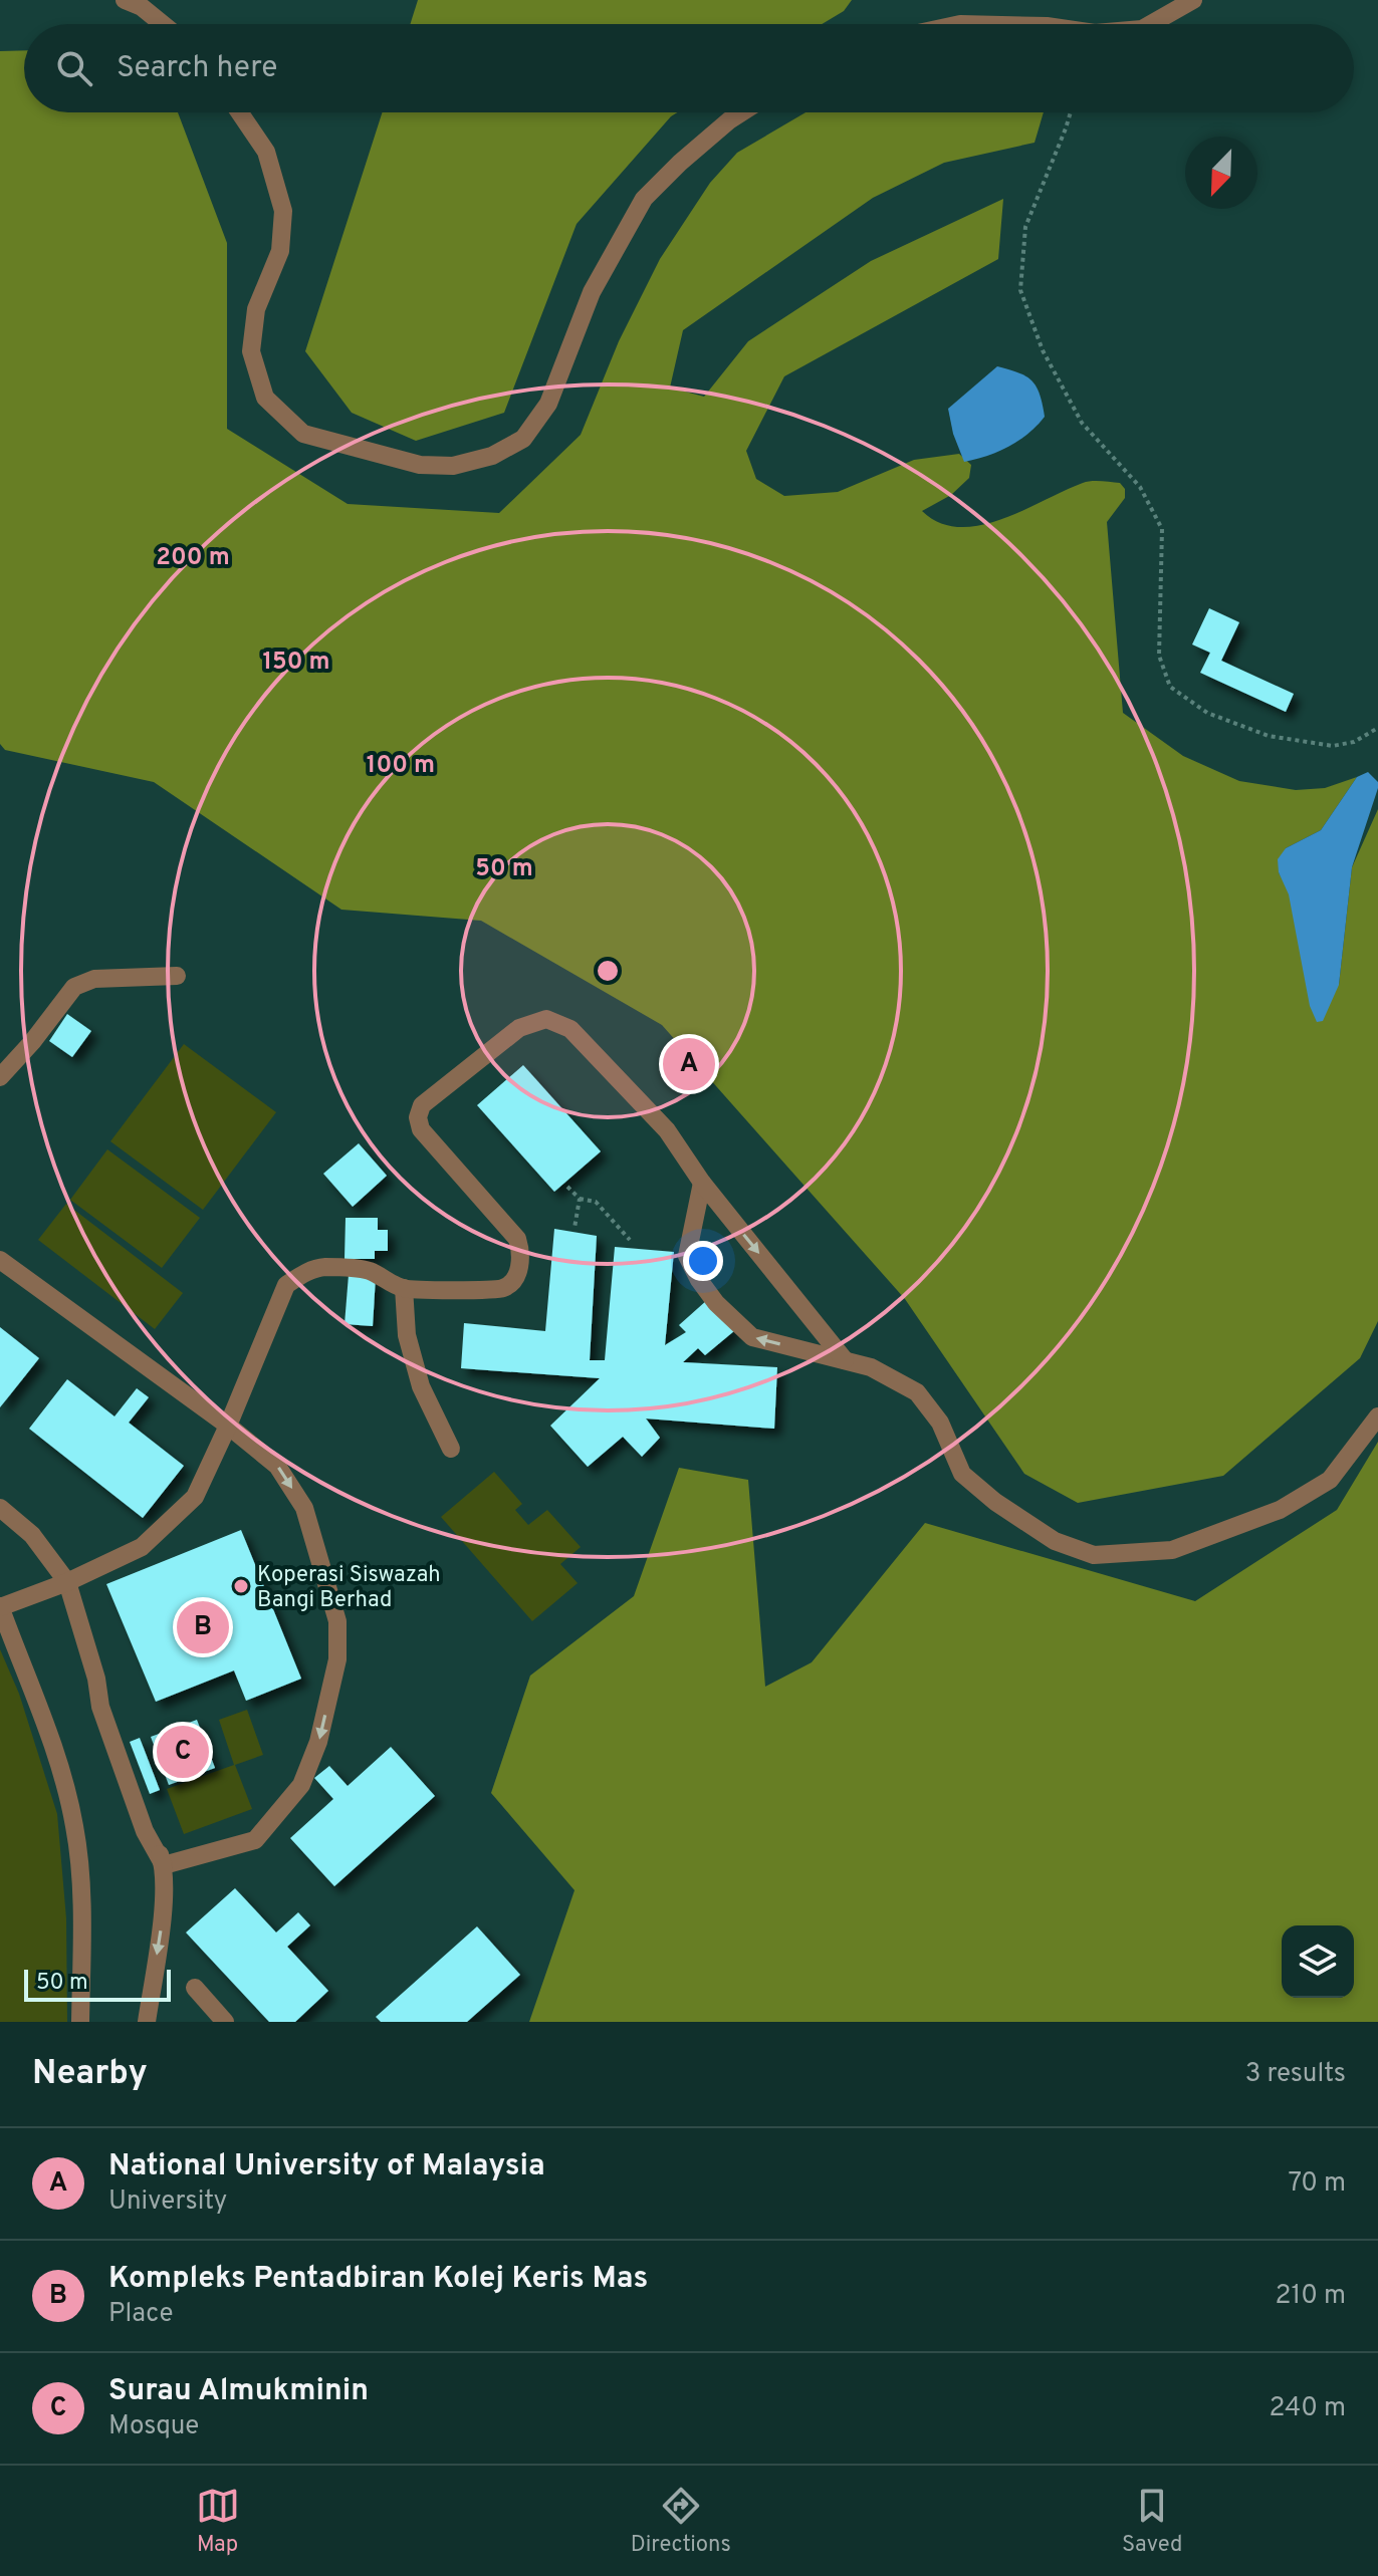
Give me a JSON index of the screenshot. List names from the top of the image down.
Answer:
{
  "places": ["Koperasi Siswazah Bangi Berhad"],
  "scale_bar": "50 m",
  "north": "bottom left",
  "page": {
    "search": "Search here",
    "pins": ["A", "B", "C"],
    "scale": "50 m",
    "heading": ["Nearby", "3 results"],
    "list": [
      {
        "mark": "A",
        "name": "National University of Malaysia",
        "note": "University",
        "value": "70 m"
      },
      {
        "mark": "B",
        "name": "Kompleks Pentadbiran Kolej Keris Mas",
        "note": "Place",
        "value": "210 m"
      },
      {
        "mark": "C",
        "name": "Surau Almukminin",
        "note": "Mosque",
        "value": "240 m"
      }
    ],
    "nav": ["Map", "Directions", "Saved"]
  },
  "rings": [
    "200 m",
    "150 m",
    "100 m",
    "50 m"
  ]
}
